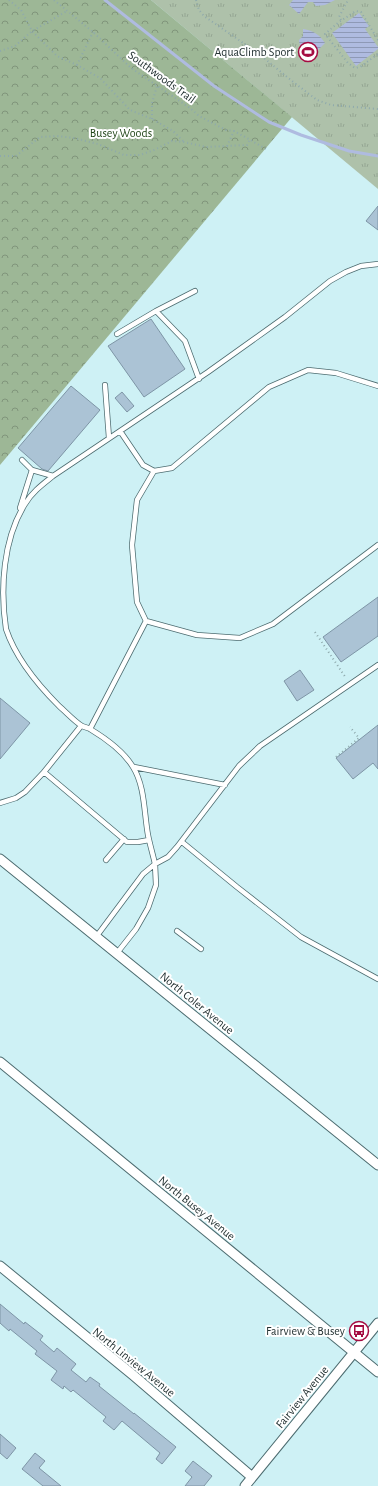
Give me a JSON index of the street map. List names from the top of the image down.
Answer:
{
  "streets": {
    "street": [
      "North Coler Avenue",
      "North Busey Avenue",
      "North Linview Avenue",
      "Fairview Avenue"
    ],
    "path": ["Southwoods Trail"]
  },
  "crossings": [
    ["North Busey Avenue", "Fairview Avenue"],
    ["North Linview Avenue", "Fairview Avenue"]
  ],
  "parks": ["Busey Woods"],
  "places": {
    "sports": ["AquaClimb Sport"],
    "bus stop": ["Fairview & Busey"]
  }
}
